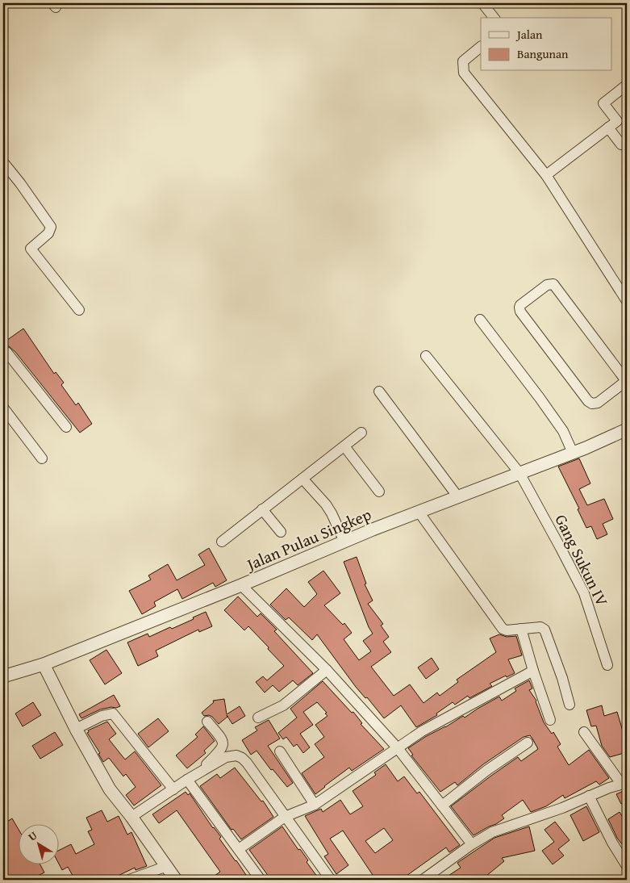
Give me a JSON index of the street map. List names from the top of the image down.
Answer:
{
  "streets": {
    "street": ["Jalan Pulau Singkep", "Gang Sukun IV"]
  },
  "crossings": [
    ["Jalan Pulau Singkep", "Gang Sukun IV"]
  ],
  "legend": ["Jalan", "Bangunan"],
  "north": "top left"
}
